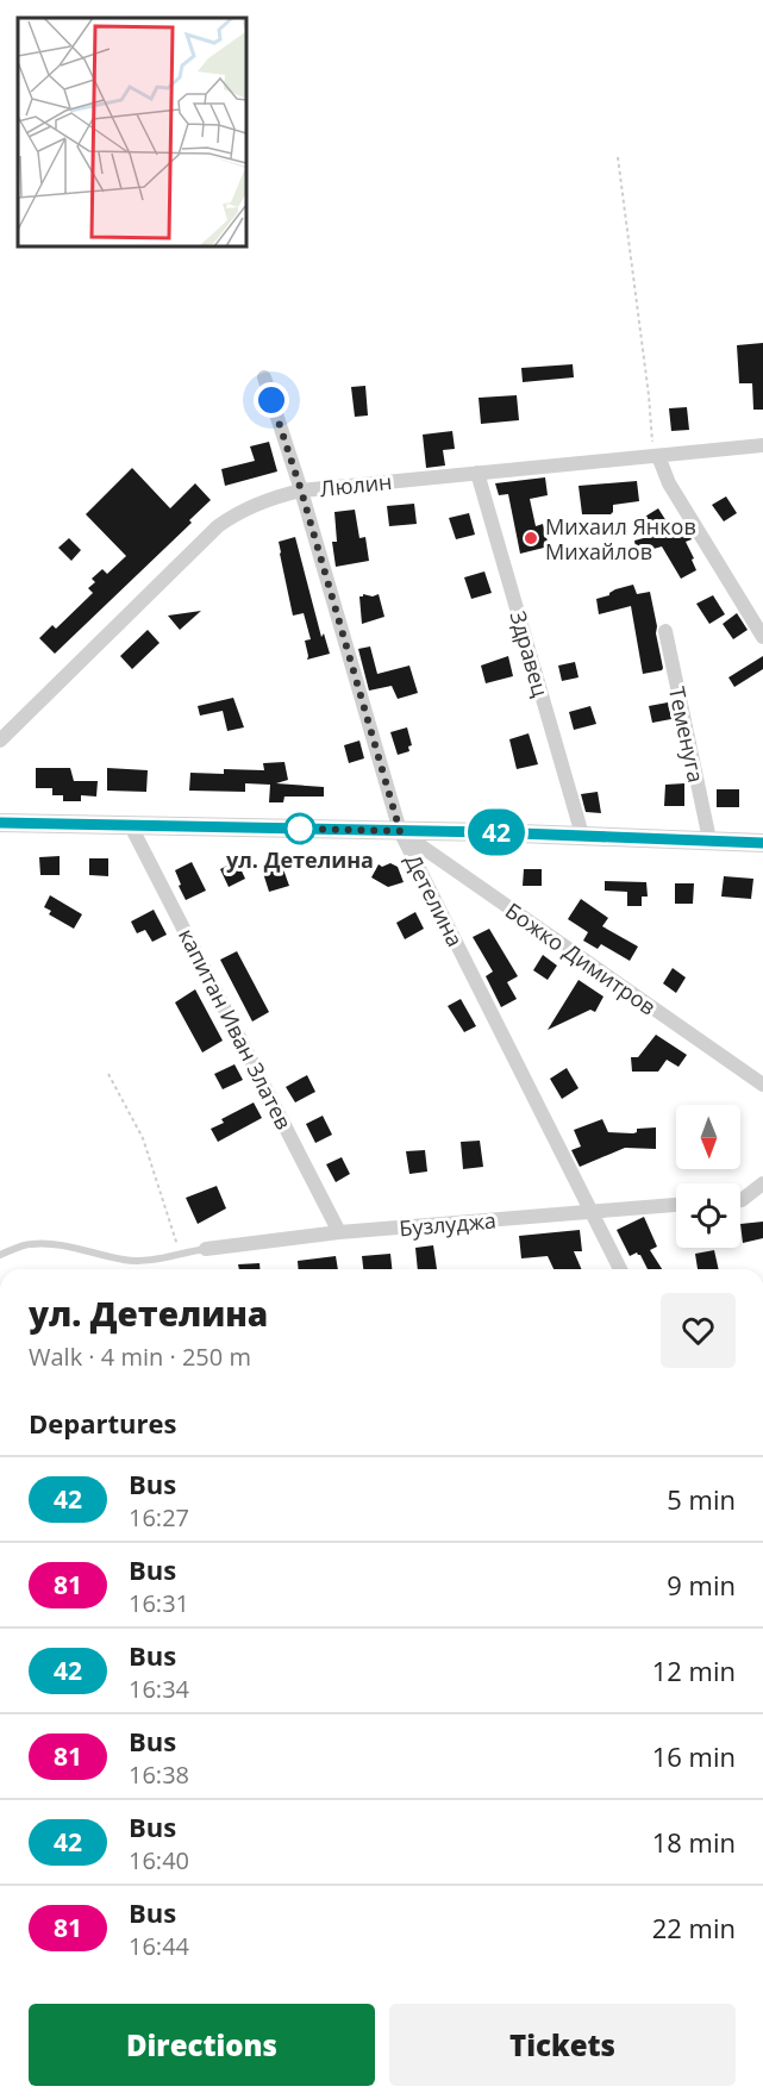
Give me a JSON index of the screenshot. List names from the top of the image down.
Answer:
{
  "streets": {
    "street": [
      "Люлин",
      "Здравец",
      "Теменуга",
      "Детелина",
      "Божко Димитров",
      "капитан Иван Златев",
      "Бузлуджа"
    ]
  },
  "crossings": [
    ["Люлин", "Здравец"],
    ["Люлин", "Детелина"],
    ["Детелина", "Божко Димитров"],
    ["Детелина", "Бузлуджа"],
    ["капитан Иван Златев", "Бузлуджа"]
  ],
  "places": ["Михаил Янков Михайлов", "ул. Детелина"],
  "lines": ["bus line 42"],
  "north": "bottom",
  "page": {
    "on_map": "42",
    "heading": [
      ["ул. Детелина", "Walk · 4 min · 250 m"],
      "Departures"
    ],
    "list": [
      {
        "mark": "42",
        "name": "Bus",
        "note": "16:27",
        "value": "5 min"
      },
      {
        "mark": "81",
        "name": "Bus",
        "note": "16:31",
        "value": "9 min"
      },
      {
        "mark": "42",
        "name": "Bus",
        "note": "16:34",
        "value": "12 min"
      },
      {
        "mark": "81",
        "name": "Bus",
        "note": "16:38",
        "value": "16 min"
      },
      {
        "mark": "42",
        "name": "Bus",
        "note": "16:40",
        "value": "18 min"
      },
      {
        "mark": "81",
        "name": "Bus",
        "note": "16:44",
        "value": "22 min"
      }
    ],
    "buttons": ["Directions", "Tickets"]
  }
}
